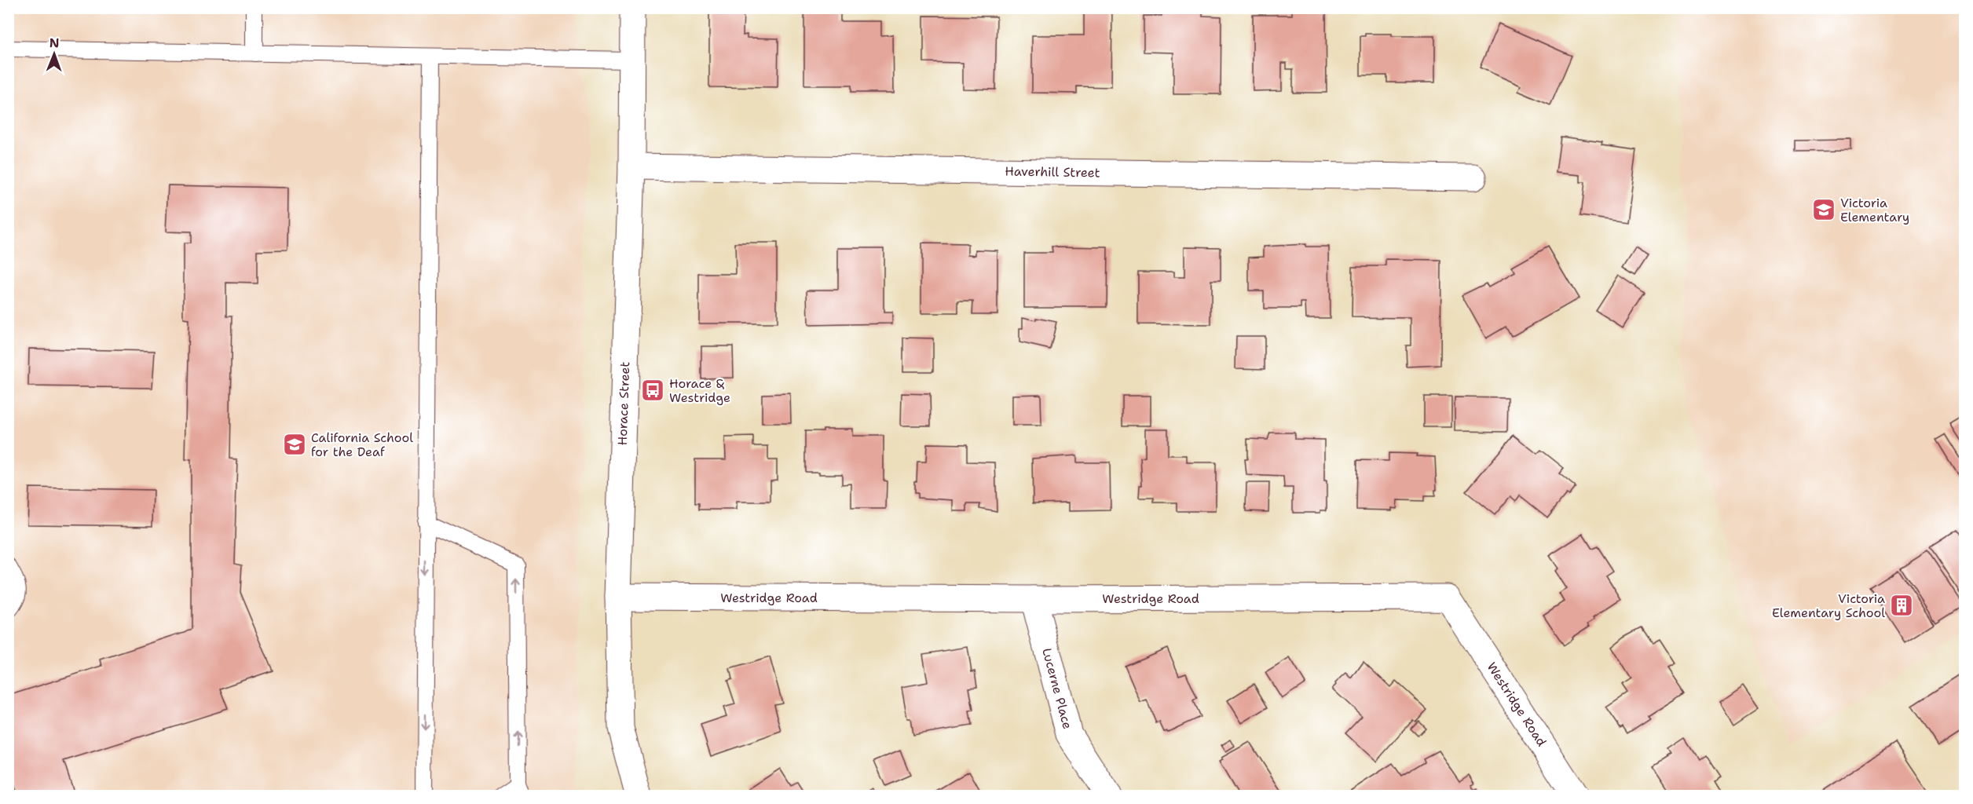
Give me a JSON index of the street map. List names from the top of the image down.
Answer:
{
  "streets": {
    "street": [
      "Haverhill Street",
      "Horace Street",
      "Westridge Road",
      "Lucerne Place"
    ]
  },
  "crossings": [
    ["Haverhill Street", "Horace Street"],
    ["Horace Street", "Westridge Road"],
    ["Westridge Road", "Lucerne Place"]
  ],
  "places": {
    "school or university": ["Victoria Elementary", "California School for the Deaf"],
    "bus stop": ["Horace & Westridge"],
    "building": ["Victoria Elementary School"]
  },
  "north": "top"
}
